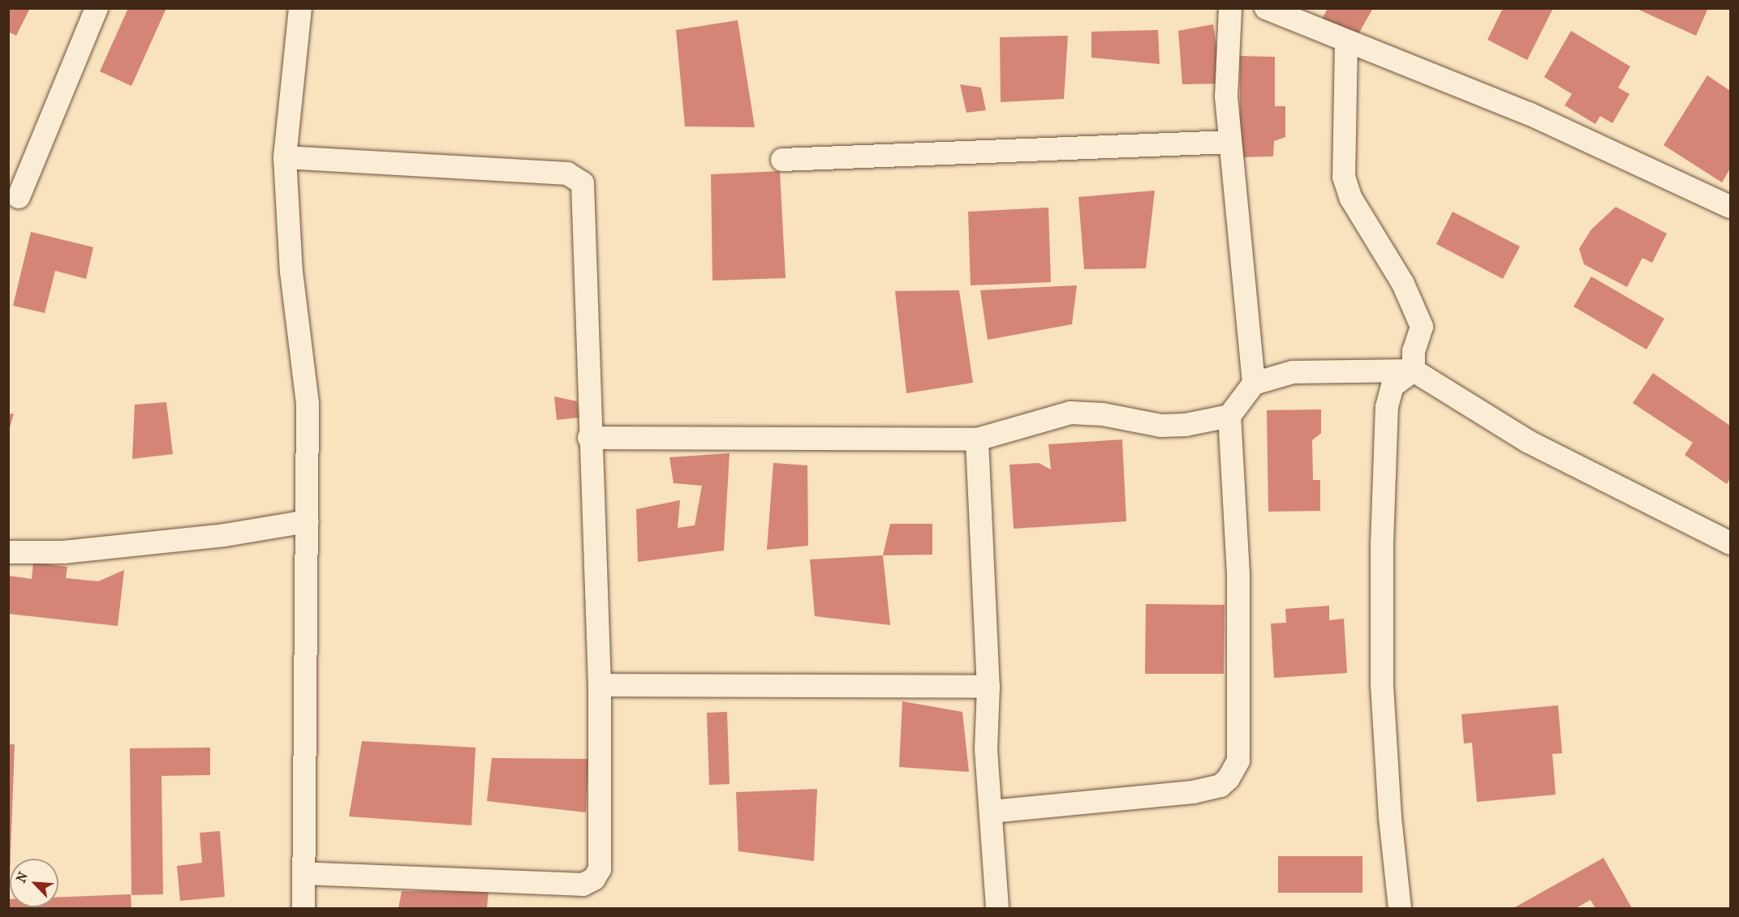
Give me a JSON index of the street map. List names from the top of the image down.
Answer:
{
  "north": "top left"
}
